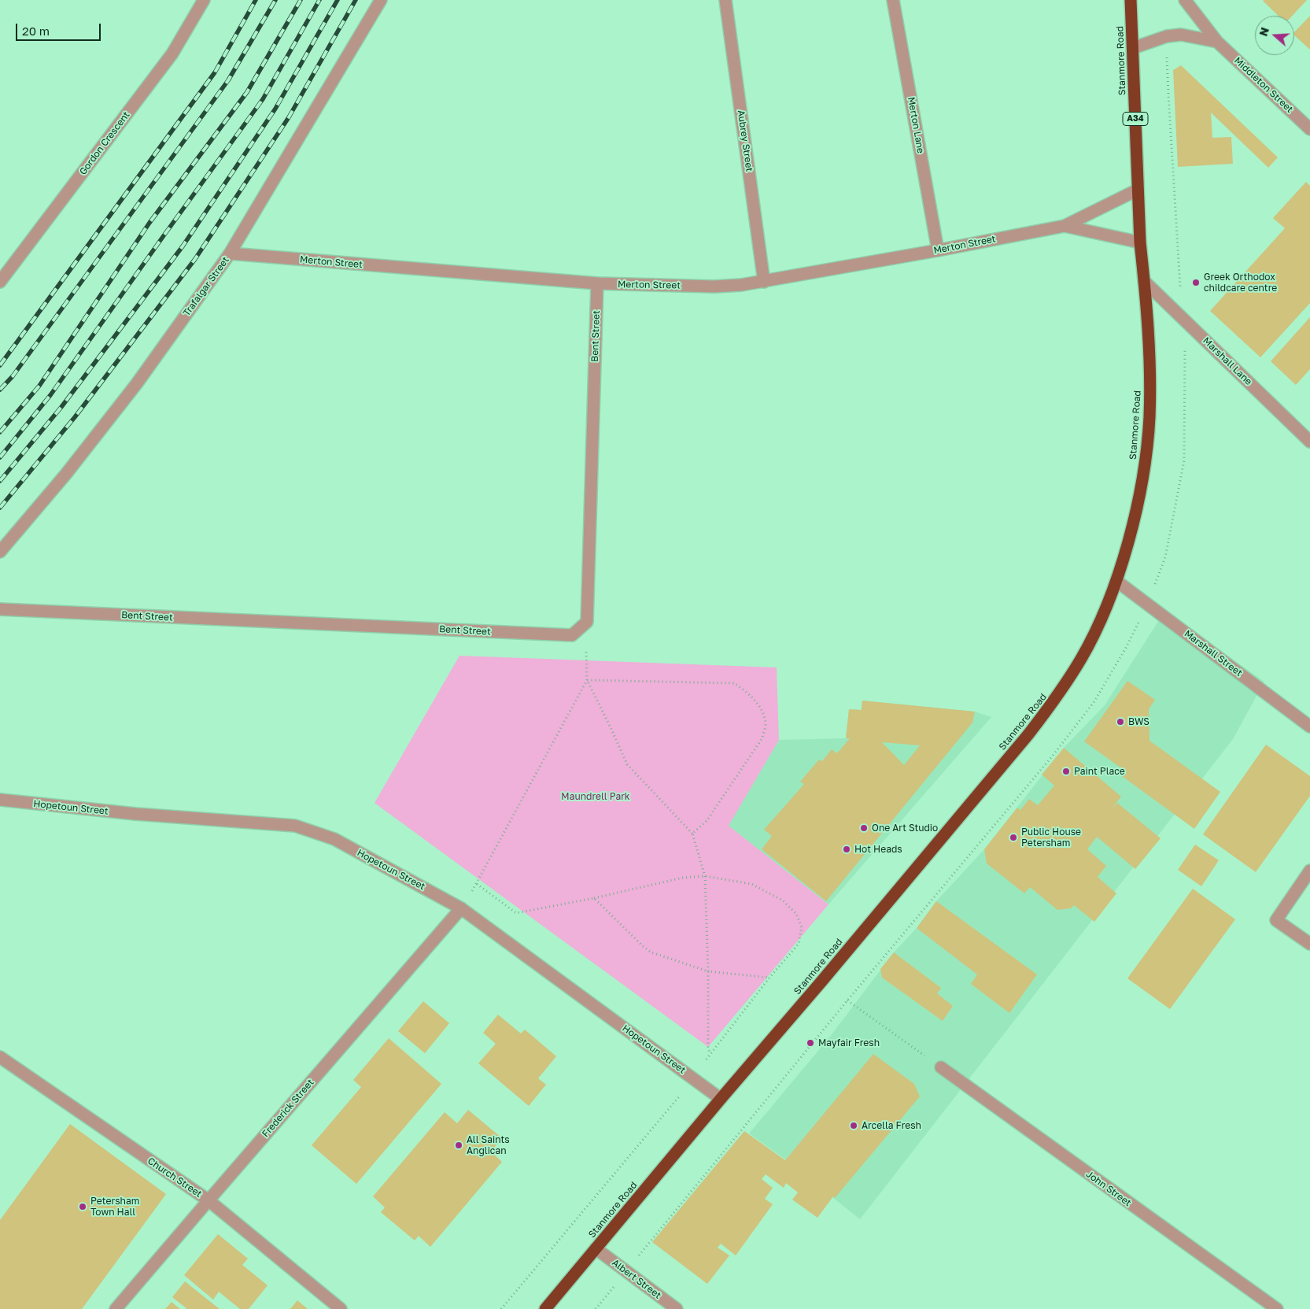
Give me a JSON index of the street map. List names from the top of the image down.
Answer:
{
  "streets": {
    "highway": ["Stanmore Road", "A34"],
    "street": [
      "Middleton Street",
      "Merton Lane",
      "Aubrey Street",
      "Gordon Crescent",
      "Merton Street",
      "Trafalgar Street",
      "Bent Street",
      "Marshall Lane",
      "Marshall Street",
      "Hopetoun Street",
      "Frederick Street",
      "Church Street",
      "John Street",
      "Albert Street"
    ]
  },
  "crossings": [
    ["Stanmore Road", "Merton Street"],
    ["Stanmore Road", "Marshall Lane"],
    ["Stanmore Road", "Marshall Street"],
    ["Stanmore Road", "Hopetoun Street"],
    ["Stanmore Road", "Albert Street"],
    ["Merton Lane", "Merton Street"],
    ["Aubrey Street", "Merton Street"],
    ["Merton Street", "Trafalgar Street"],
    ["Merton Street", "Bent Street"],
    ["Hopetoun Street", "Frederick Street"],
    ["Frederick Street", "Church Street"]
  ],
  "parks": ["Maundrell Park"],
  "places": [
    "Greek Orthodox childcare centre",
    "BWS",
    "Paint Place",
    "One Art Studio",
    "Public House Petersham",
    "Hot Heads",
    "Mayfair Fresh",
    "Arcella Fresh",
    "All Saints Anglican",
    "Petersham Town Hall"
  ],
  "scale_bar": "20 m",
  "north": "left"
}
